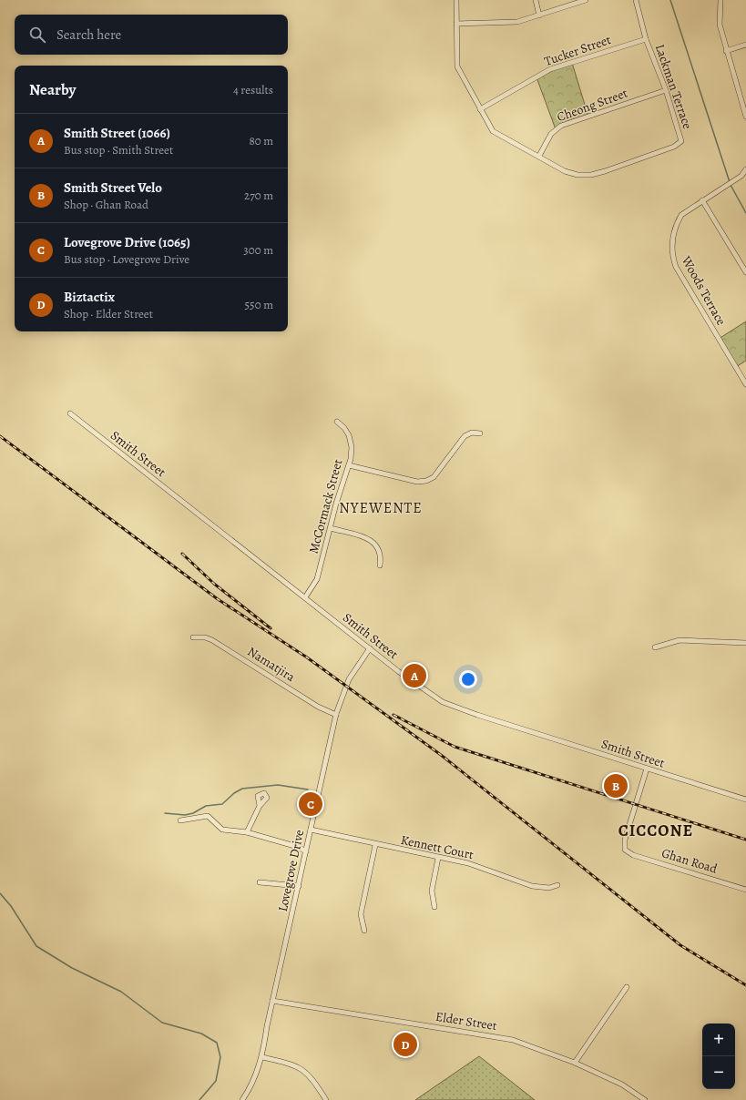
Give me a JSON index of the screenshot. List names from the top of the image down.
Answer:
{
  "streets": {
    "street": [
      "Tucker Street",
      "Lackman Terrace",
      "Cheong Street",
      "Woods Terrace",
      "Smith Street",
      "McCormack Street",
      "Namatjira",
      "Kennett Court",
      "Ghan Road",
      "Lovegrove Drive",
      "Elder Street"
    ]
  },
  "crossings": [
    ["Tucker Street", "Lackman Terrace"],
    ["Lackman Terrace", "Cheong Street"],
    ["Smith Street", "McCormack Street"],
    ["Smith Street", "Ghan Road"],
    ["Smith Street", "Lovegrove Drive"],
    ["Namatjira", "Lovegrove Drive"],
    ["Kennett Court", "Lovegrove Drive"],
    ["Lovegrove Drive", "Elder Street"]
  ],
  "districts": ["NYEWENTE", "CICCONE"],
  "page": {
    "search": "Search here",
    "heading": ["Nearby", "4 results"],
    "list": [
      {
        "mark": "A",
        "name": "Smith Street (1066)",
        "note": "Bus stop · Smith Street",
        "value": "80 m"
      },
      {
        "mark": "B",
        "name": "Smith Street Velo",
        "note": "Shop · Ghan Road",
        "value": "270 m"
      },
      {
        "mark": "C",
        "name": "Lovegrove Drive (1065)",
        "note": "Bus stop · Lovegrove Drive",
        "value": "300 m"
      },
      {
        "mark": "D",
        "name": "Biztactix",
        "note": "Shop · Elder Street",
        "value": "550 m"
      }
    ],
    "pins": [
      "A",
      "B",
      "C",
      "D"
    ],
    "map_buttons": ["+", "−"]
  }
}
